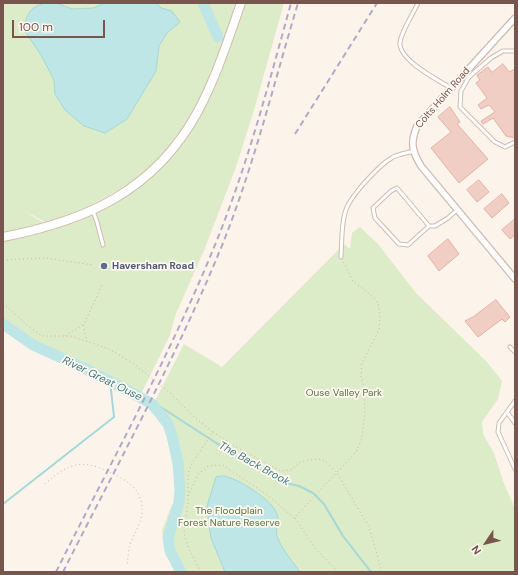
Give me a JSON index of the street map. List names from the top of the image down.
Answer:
{
  "streets": {
    "street": ["Colts Holm Road"]
  },
  "water": ["River Great Ouse", "The Back Brook"],
  "parks": ["Ouse Valley Park", "The Floodplain Forest Nature Reserve"],
  "places": ["Haversham Road"],
  "scale_bar": "100 m",
  "north": "bottom left"
}
